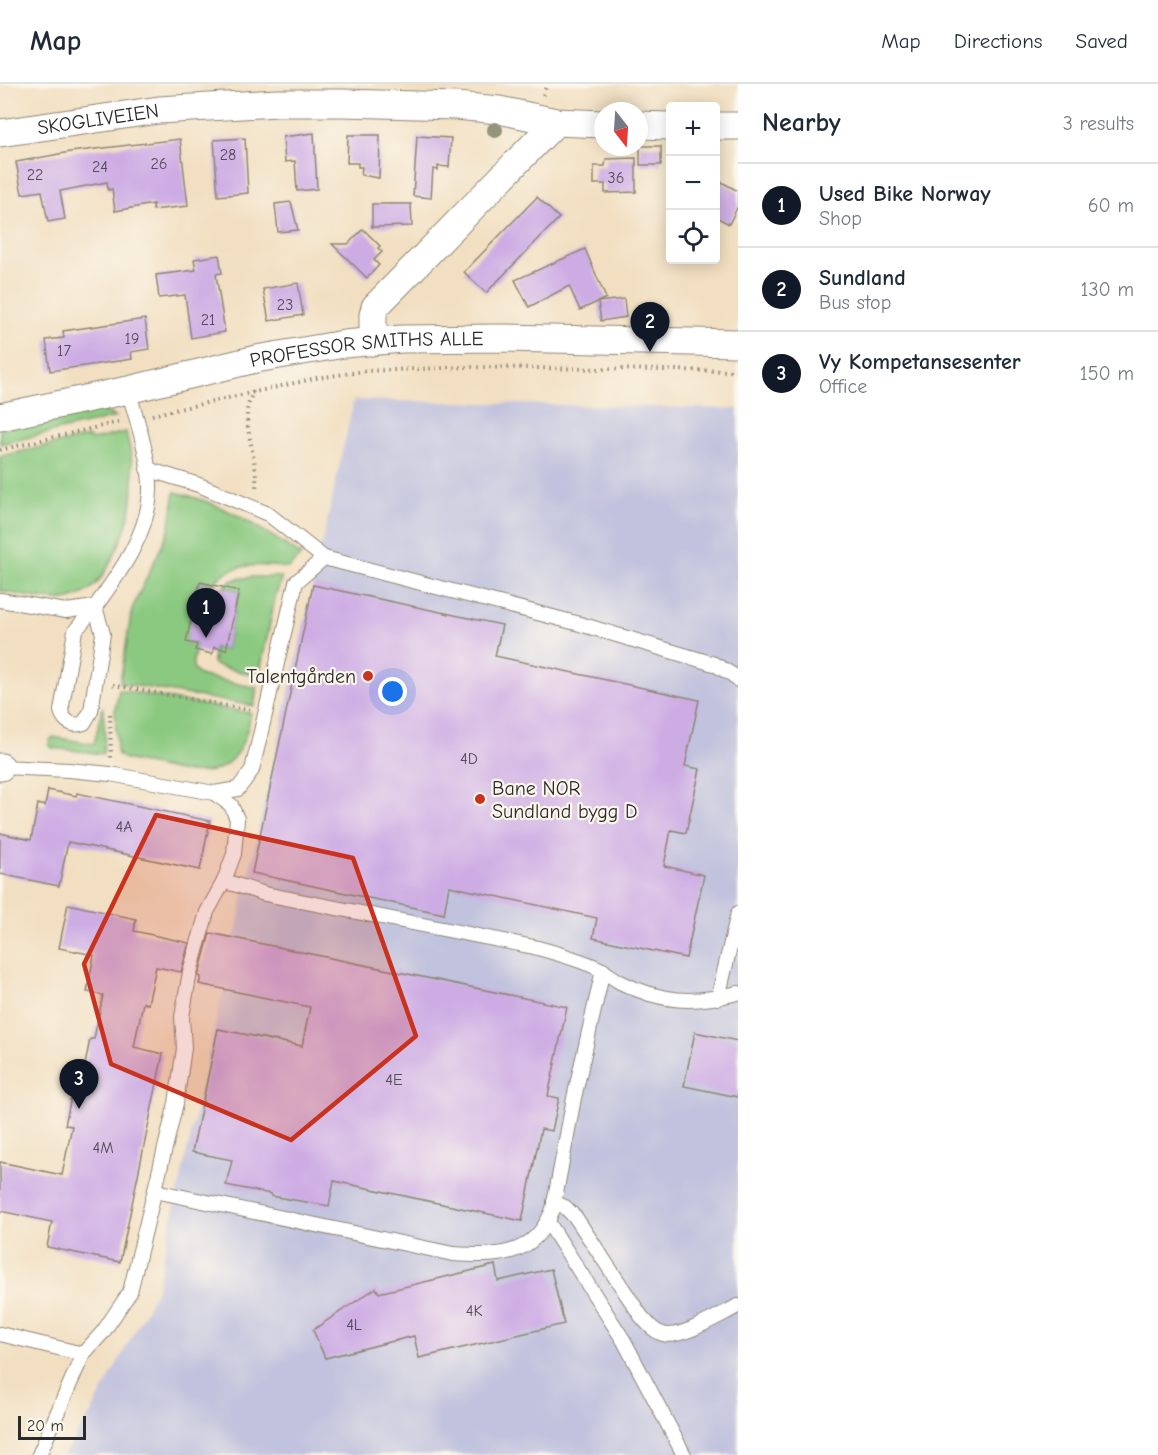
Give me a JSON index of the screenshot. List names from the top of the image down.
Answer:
{
  "streets": {
    "street": ["SKOGLIVEIEN", "PROFESSOR SMITHS ALLE"]
  },
  "places": ["Talentgården", "Bane NOR Sundland bygg D"],
  "house_numbers": [
    "28",
    "26",
    "24",
    "22",
    "36",
    "23",
    "21",
    "19",
    "17",
    "4D",
    "4A",
    "4E",
    "4M",
    "4K",
    "4L"
  ],
  "scale_bar": "20 m",
  "north": "bottom",
  "page": {
    "header": "Map",
    "nav": ["Map", "Directions", "Saved"],
    "heading": ["Nearby", "3 results"],
    "map_buttons": ["+", "−"],
    "list": [
      {
        "mark": "1",
        "name": "Used Bike Norway",
        "note": "Shop",
        "value": "60 m"
      },
      {
        "mark": "2",
        "name": "Sundland",
        "note": "Bus stop",
        "value": "130 m"
      },
      {
        "mark": "3",
        "name": "Vy Kompetansesenter",
        "note": "Office",
        "value": "150 m"
      }
    ],
    "pins": ["2", "1", "3"],
    "scale": "20 m"
  }
}
